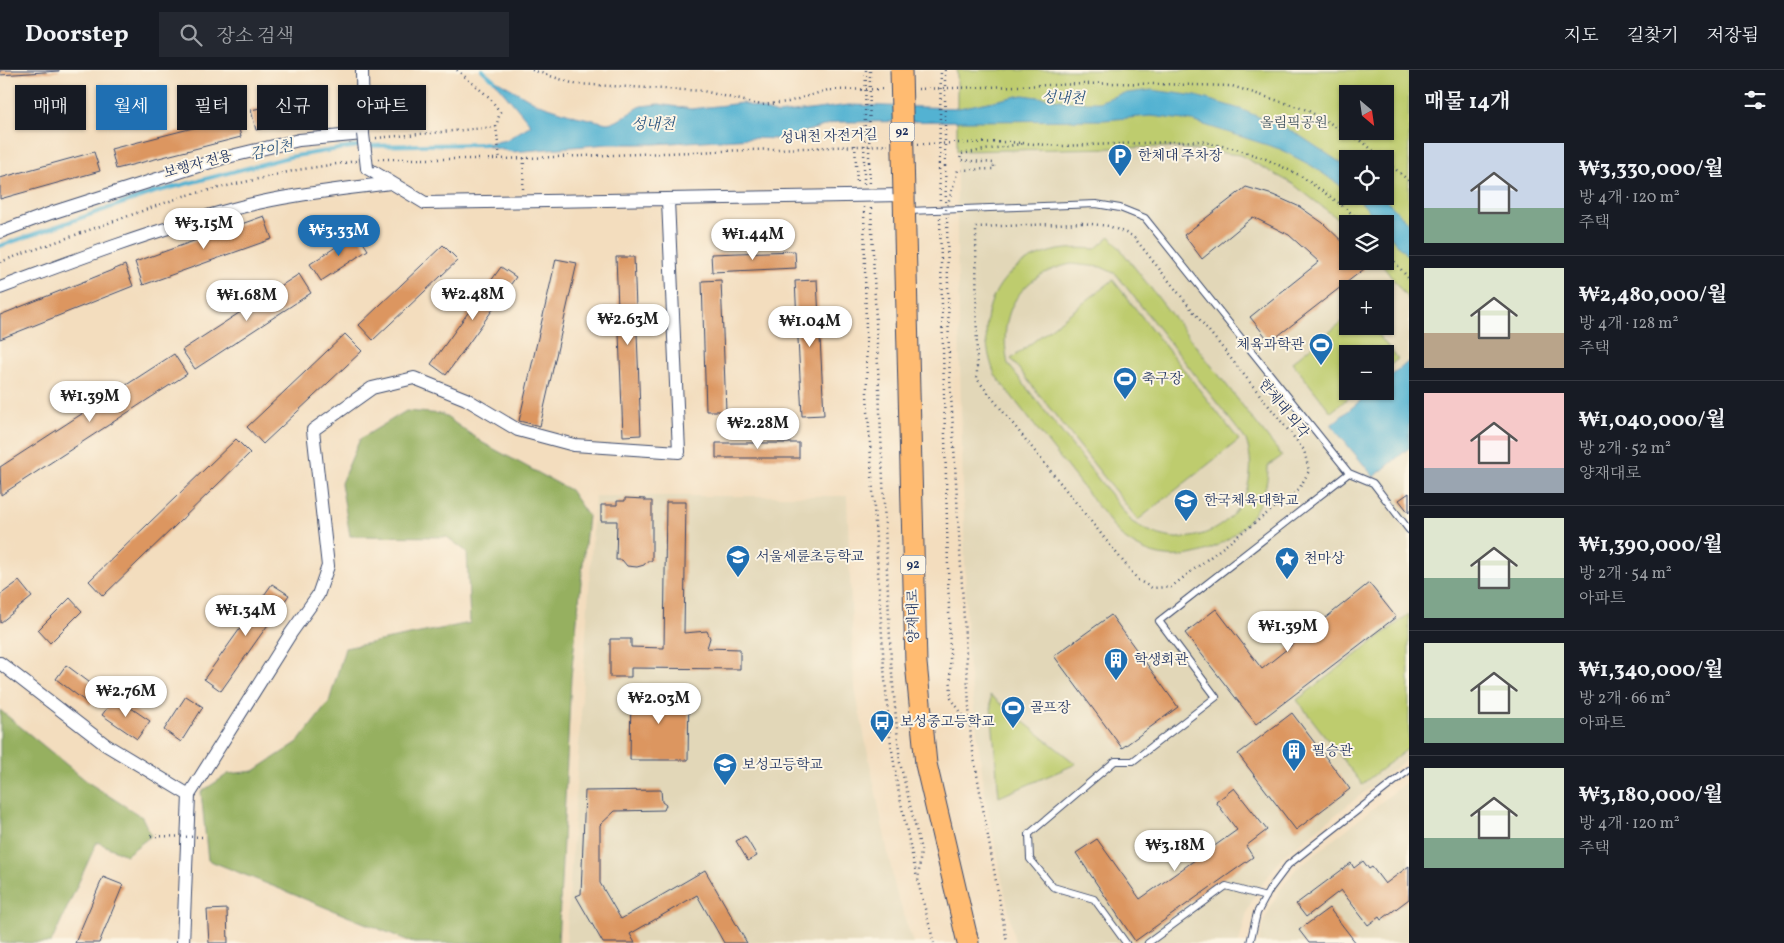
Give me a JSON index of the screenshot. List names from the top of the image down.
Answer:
{
  "streets": {
    "main road": ["92", "양재대로"],
    "path": ["성내천 자전거길", "한체대 외각"]
  },
  "crossings": [
    ["92", "양재대로"]
  ],
  "water": ["성내천", "감이천"],
  "parks": ["올림픽공원"],
  "places": {
    "parking": ["한체대 주차장"],
    "sports": ["체육과학관", "축구장", "골프장"],
    "school or university": ["한국체육대학교", "서울세륜초등학교", "보성고등학교"],
    "place": ["천마상"],
    "building": ["학생회관", "필승관"],
    "bus stop": ["보성중고등학교"]
  },
  "north": "bottom right",
  "page": {
    "header": "Doorstep",
    "search": "장소 검색",
    "nav": ["지도", "길찾기", "저장됨"],
    "heading": "매물 14개",
    "map_buttons": ["+", "−"],
    "chip": [
      "매매",
      "월세",
      "필터",
      "신규",
      "아파트"
    ],
    "list": [
      {
        "name": "₩3,330,000/월",
        "note": "방 4개 · 120 m² · 주택"
      },
      {
        "name": "₩2,480,000/월",
        "note": "방 4개 · 128 m² · 주택"
      },
      {
        "name": "₩1,040,000/월",
        "note": "방 2개 · 52 m² · 양재대로"
      },
      {
        "name": "₩1,390,000/월",
        "note": "방 2개 · 54 m² · 아파트"
      },
      {
        "name": "₩1,340,000/월",
        "note": "방 2개 · 66 m² · 아파트"
      },
      {
        "name": "₩3,180,000/월",
        "note": "방 4개 · 120 m² · 주택"
      }
    ],
    "price": [
      "₩3.15M",
      "₩3.33M",
      "₩1.44M",
      "₩2.48M",
      "₩1.68M",
      "₩2.63M",
      "₩1.04M",
      "₩1.39M",
      "₩2.28M",
      "₩1.34M",
      "₩1.39M",
      "₩2.76M",
      "₩2.03M",
      "₩3.18M"
    ]
  }
}
